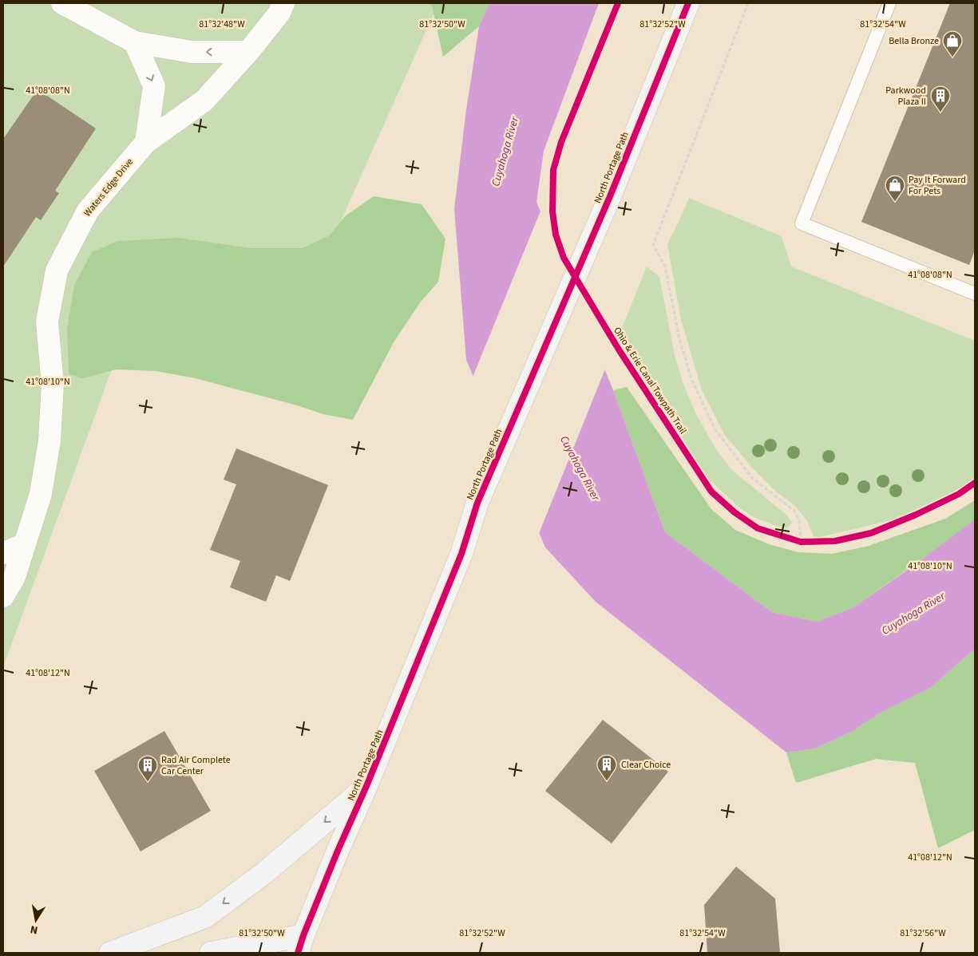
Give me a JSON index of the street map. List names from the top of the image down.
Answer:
{
  "streets": {
    "main road": ["North Portage Path"],
    "street": ["Waters Edge Drive"],
    "cycle path": ["Ohio & Erie Canal Towpath Trail"]
  },
  "water": ["Cuyahoga River"],
  "places": {
    "shop": ["Bella Bronze", "Pay It Forward For Pets"],
    "building": ["Parkwood Plaza II", "Clear Choice", "Rad Air Complete Car Center"]
  },
  "north": "bottom",
  "coordinates": [
    "81°32'48\"W",
    "81°32'50\"W",
    "81°32'52\"W",
    "81°32'54\"W",
    "41°08'08\"N",
    "41°08'10\"N",
    "41°08'12\"N",
    "81°32'56\"W"
  ]
}
